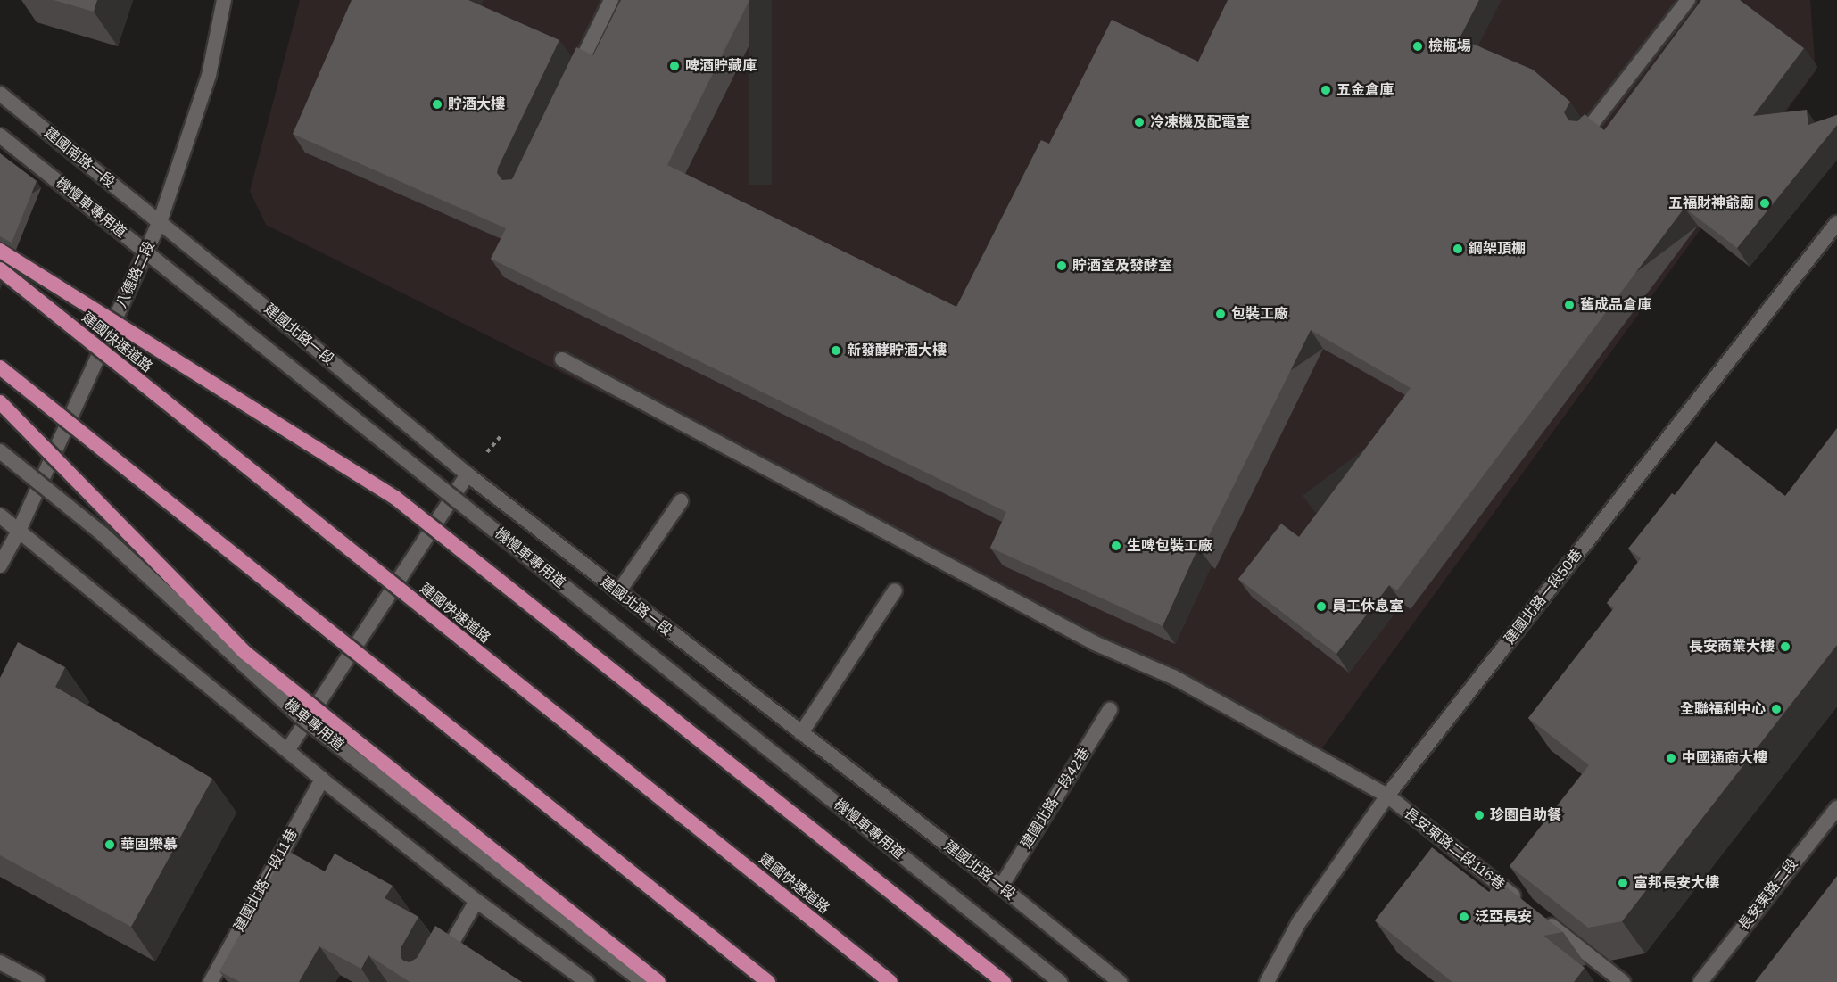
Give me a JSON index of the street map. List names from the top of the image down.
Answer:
{
  "streets": {
    "highway": ["建國快速道路"],
    "street": [
      "建國南路一段",
      "機慢車專用道",
      "八德路二段",
      "建國北路一段",
      "建國北路一段50巷",
      "機車專用道",
      "建國北路一段42巷",
      "長安東路二段116巷",
      "建國北路一段11巷",
      "長安東路二段"
    ]
  },
  "crossings": [
    ["建國南路一段", "八德路二段"],
    ["建國南路一段", "建國北路一段"],
    ["八德路二段", "建國北路一段"],
    ["建國北路一段", "建國北路一段42巷"],
    ["建國北路一段50巷", "長安東路二段116巷"]
  ],
  "places": [
    "檢瓶場",
    "啤酒貯藏庫",
    "五金倉庫",
    "貯酒大樓",
    "冷凍機及配電室",
    "五福財神爺廟",
    "鋼架頂棚",
    "貯酒室及發酵室",
    "舊成品倉庫",
    "包裝工廠",
    "新發酵貯酒大樓",
    "生啤包裝工廠",
    "員工休息室",
    "長安商業大樓",
    "全聯福利中心",
    "中國通商大樓",
    "珍園自助餐",
    "華固樂慕",
    "富邦長安大樓",
    "泛亞長安"
  ]
}
